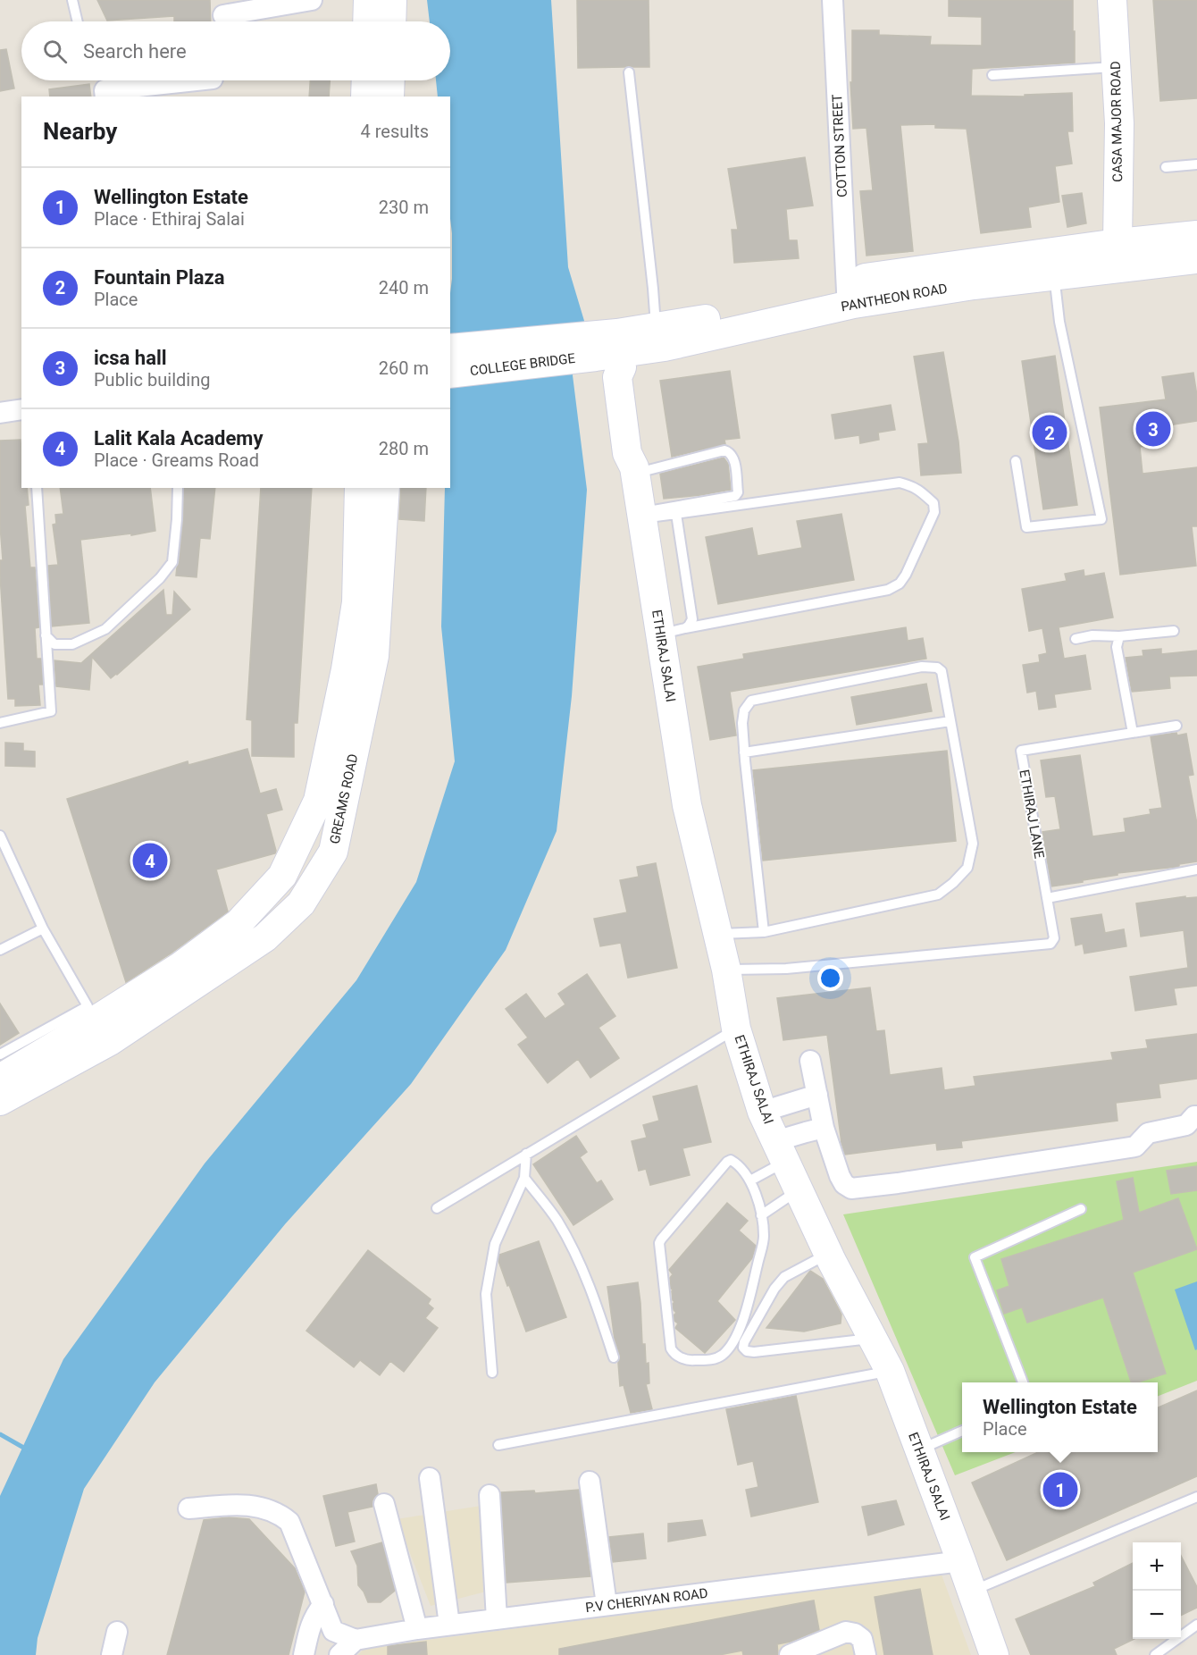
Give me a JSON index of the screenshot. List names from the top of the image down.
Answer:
{
  "streets": {
    "main road": [
      "CASA MAJOR ROAD",
      "PANTHEON ROAD",
      "COLLEGE BRIDGE",
      "ETHIRAJ SALAI",
      "GREAMS ROAD"
    ],
    "street": ["COTTON STREET", "P.V CHERIYAN ROAD"],
    "lane": ["ETHIRAJ LANE"]
  },
  "crossings": [
    ["COTTON STREET", "PANTHEON ROAD"],
    ["PANTHEON ROAD", "COLLEGE BRIDGE"],
    ["PANTHEON ROAD", "ETHIRAJ SALAI"],
    ["COLLEGE BRIDGE", "ETHIRAJ SALAI"],
    ["ETHIRAJ SALAI", "ETHIRAJ LANE"],
    ["ETHIRAJ SALAI", "P.V CHERIYAN ROAD"]
  ],
  "page": {
    "search": "Search here",
    "heading": ["Nearby", "4 results"],
    "list": [
      {
        "mark": "1",
        "name": "Wellington Estate",
        "note": "Place · Ethiraj Salai",
        "value": "230 m"
      },
      {
        "mark": "2",
        "name": "Fountain Plaza",
        "note": "Place",
        "value": "240 m"
      },
      {
        "mark": "3",
        "name": "icsa hall",
        "note": "Public building",
        "value": "260 m"
      },
      {
        "mark": "4",
        "name": "Lalit Kala Academy",
        "note": "Place · Greams Road",
        "value": "280 m"
      }
    ],
    "pins": [
      "3",
      "2",
      "4",
      "1"
    ],
    "popup": ["Wellington Estate", "Place"],
    "map_buttons": ["+", "−"]
  }
}
